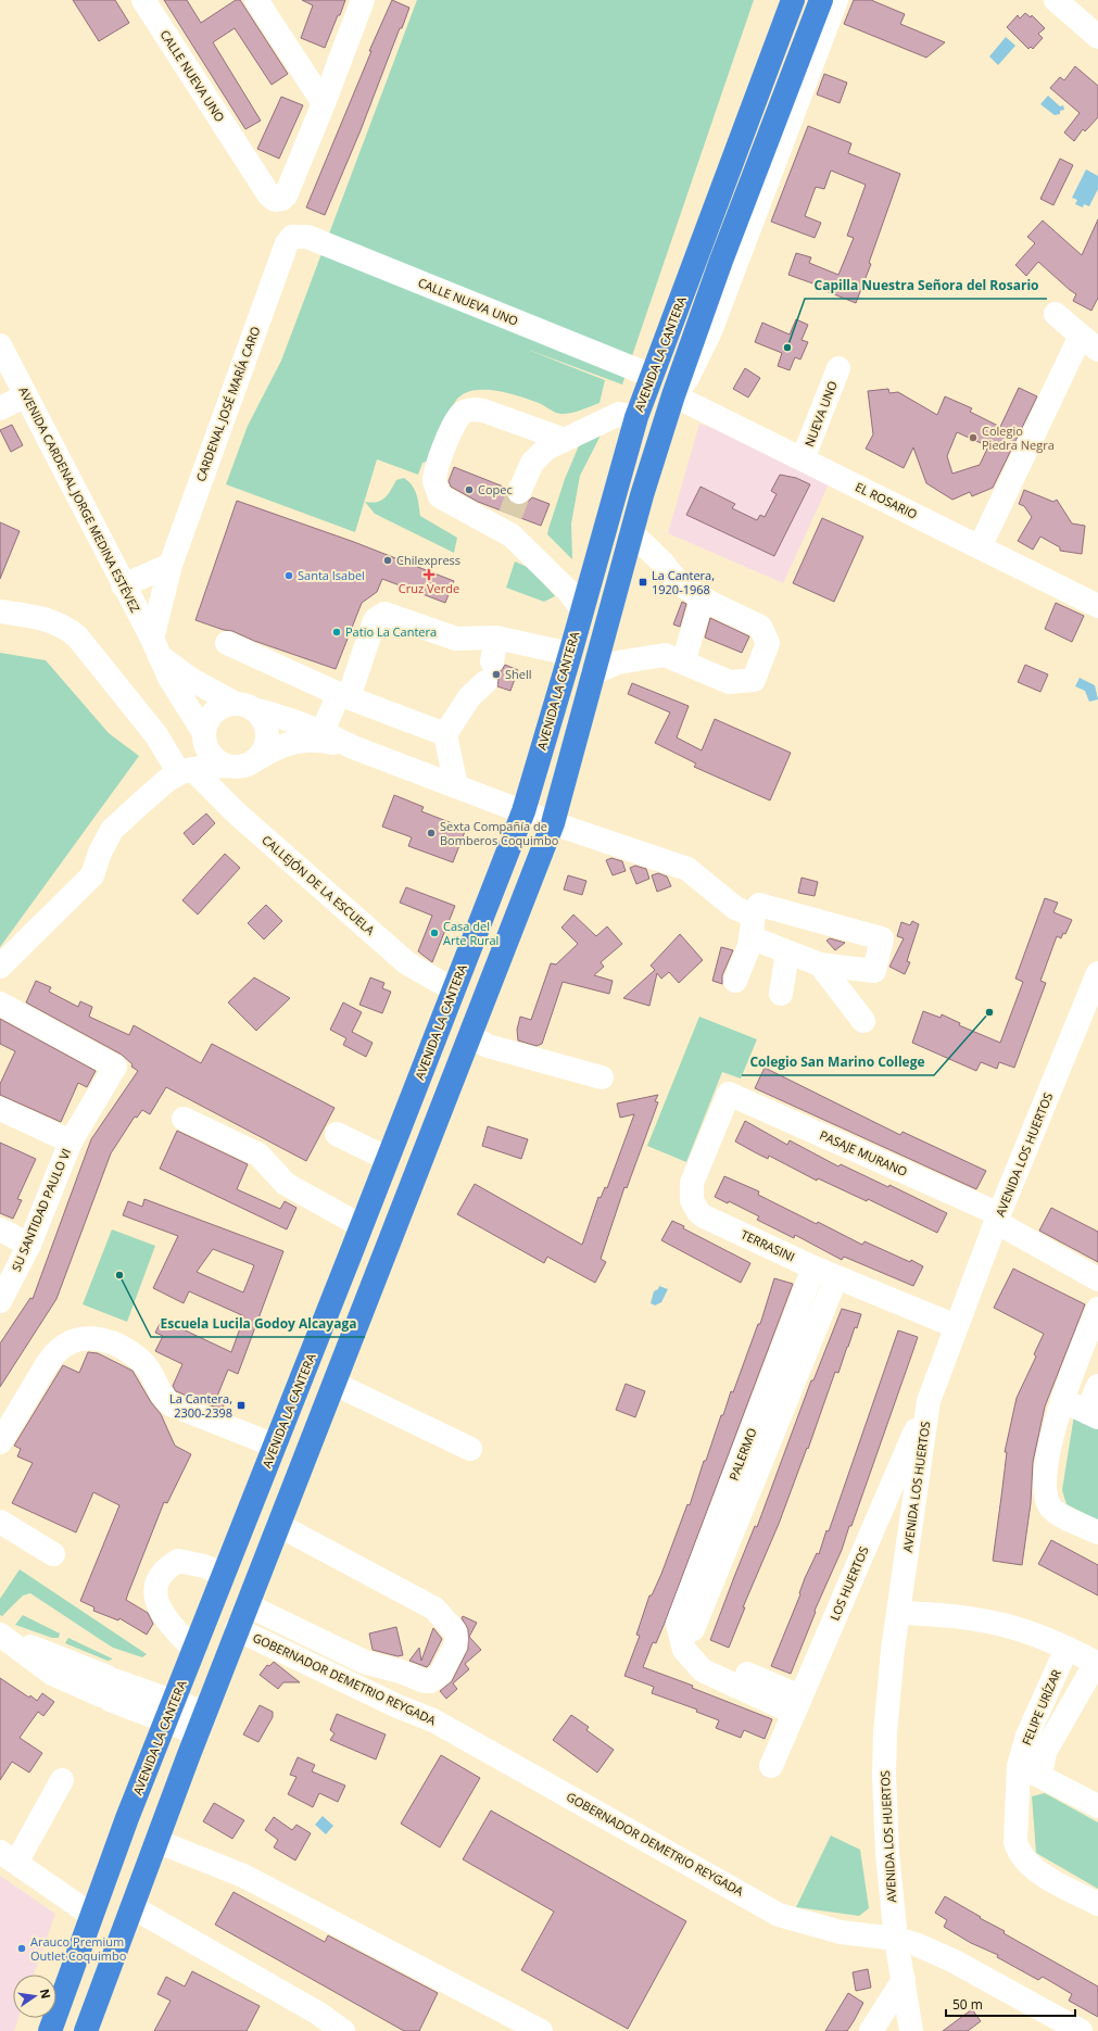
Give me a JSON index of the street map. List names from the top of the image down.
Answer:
{
  "streets": {
    "highway": ["AVENIDA LA CANTERA"],
    "street": [
      "CALLE NUEVA UNO",
      "CARDENAL JOSÉ MARÍA CARO",
      "NUEVA UNO",
      "AVENIDA CARDENAL JORGE MEDINA ESTÉVEZ",
      "EL ROSARIO",
      "CALLEJÓN DE LA ESCUELA",
      "PASAJE MURANO",
      "AVENIDA LOS HUERTOS",
      "SU SANTIDAD PAULO VI",
      "TERRASINI",
      "PALERMO",
      "LOS HUERTOS",
      "GOBERNADOR DEMETRIO REYGADA",
      "FELIPE URÍZAR"
    ]
  },
  "crossings": [
    ["CALLE NUEVA UNO", "AVENIDA LA CANTERA"],
    ["CALLE NUEVA UNO", "CARDENAL JOSÉ MARÍA CARO"],
    ["AVENIDA LA CANTERA", "AVENIDA CARDENAL JORGE MEDINA ESTÉVEZ"],
    ["AVENIDA LA CANTERA", "EL ROSARIO"],
    ["AVENIDA LA CANTERA", "CALLEJÓN DE LA ESCUELA"],
    ["AVENIDA LA CANTERA", "GOBERNADOR DEMETRIO REYGADA"],
    ["CARDENAL JOSÉ MARÍA CARO", "AVENIDA CARDENAL JORGE MEDINA ESTÉVEZ"],
    ["NUEVA UNO", "EL ROSARIO"],
    ["AVENIDA CARDENAL JORGE MEDINA ESTÉVEZ", "CALLEJÓN DE LA ESCUELA"],
    ["PASAJE MURANO", "AVENIDA LOS HUERTOS"],
    ["PASAJE MURANO", "TERRASINI"],
    ["AVENIDA LOS HUERTOS", "TERRASINI"],
    ["AVENIDA LOS HUERTOS", "LOS HUERTOS"],
    ["AVENIDA LOS HUERTOS", "GOBERNADOR DEMETRIO REYGADA"],
    ["TERRASINI", "PALERMO"],
    ["PALERMO", "LOS HUERTOS"]
  ],
  "places": {
    "other": [
      "Capilla Nuestra Señora del Rosario",
      "Colegio Piedra Negra",
      "Copec",
      "Chilexpress",
      "Santa Isabel",
      "Patio La Cantera",
      "Shell",
      "Sexta Compañía de Bomberos Coquimbo",
      "Casa del Arte Rural",
      "Colegio San Marino College",
      "Escuela Lucila Godoy Alcayaga",
      "Arauco Premium Outlet Coquimbo"
    ],
    "health": ["Cruz Verde"],
    "transit": ["La Cantera, 1920-1968", "La Cantera, 2300-2398"]
  },
  "scale_bar": "50 m",
  "north": "right"
}
